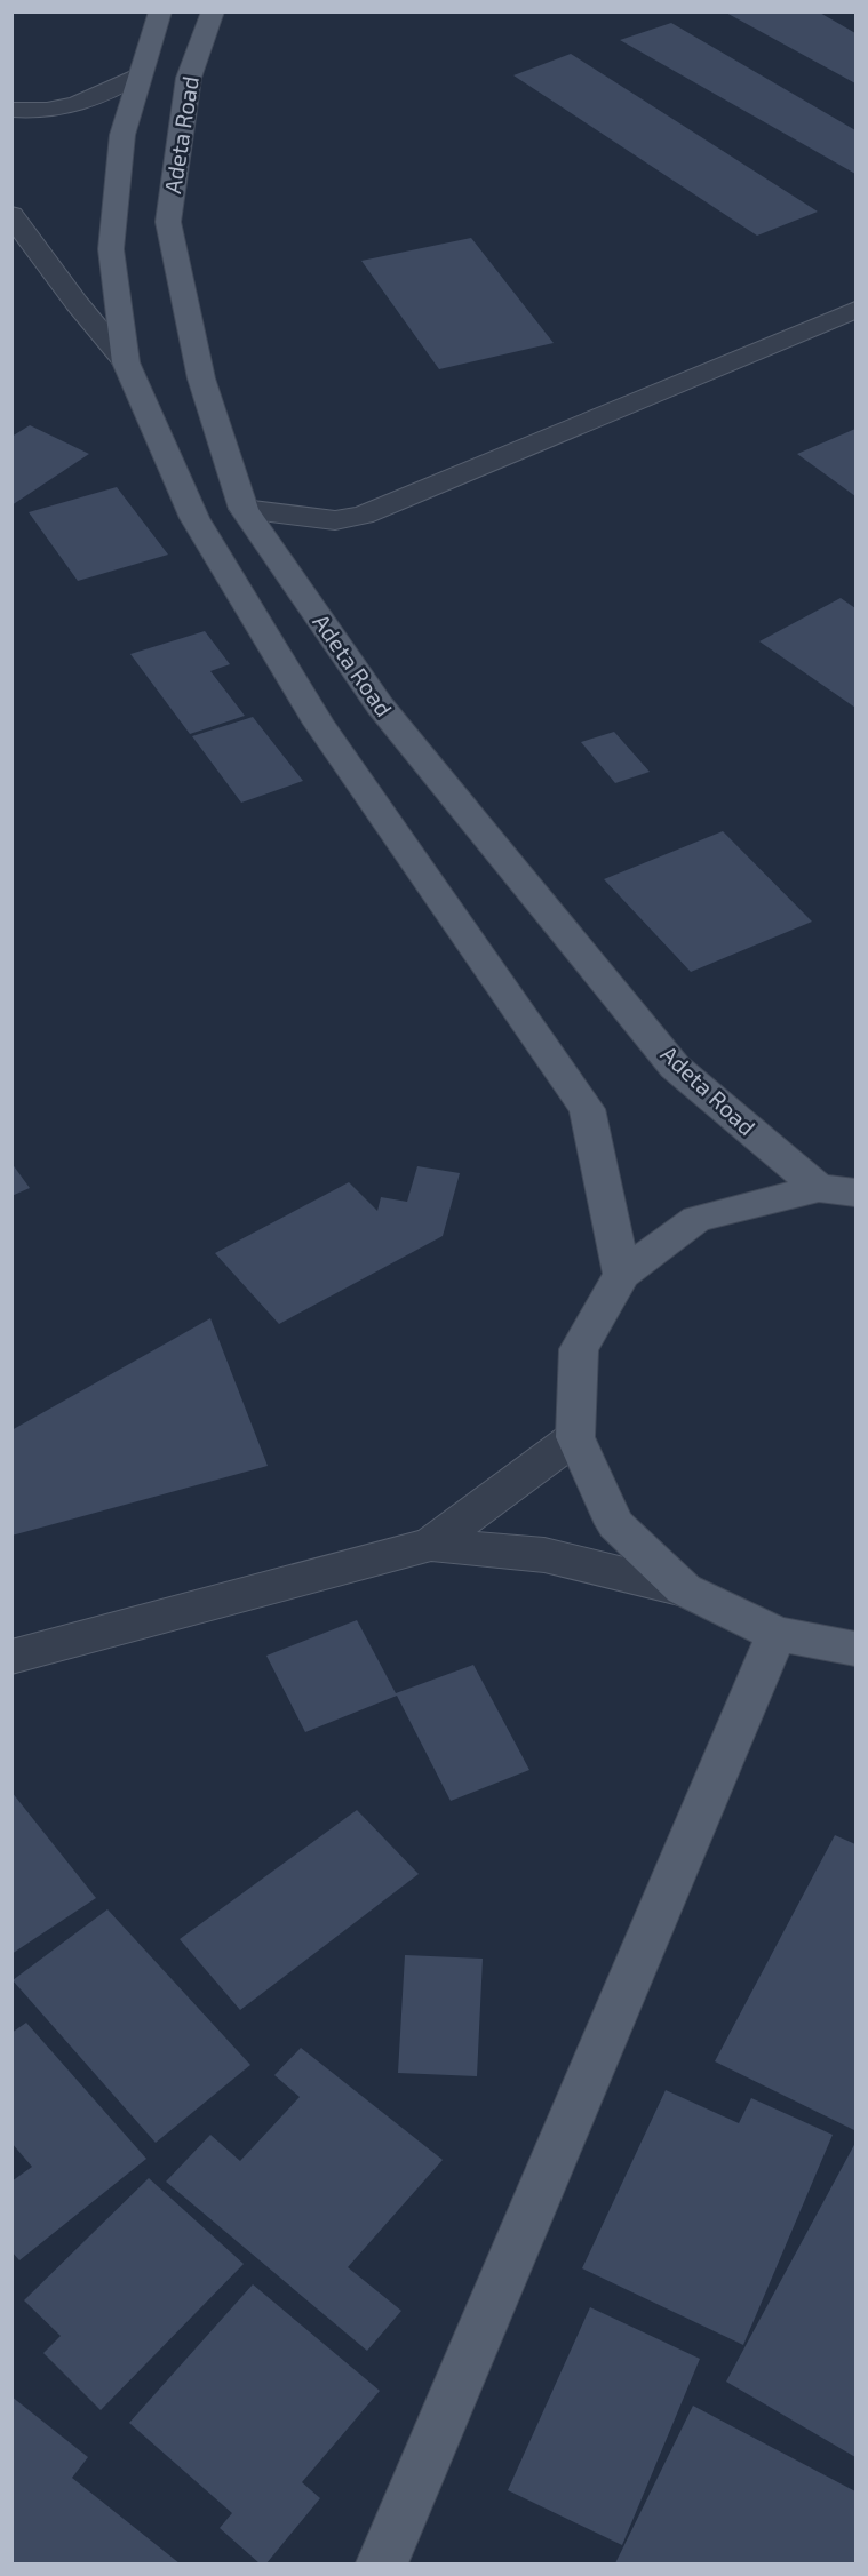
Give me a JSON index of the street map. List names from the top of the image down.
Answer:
{
  "streets": {
    "main road": ["Adeta Road"]
  }
}
